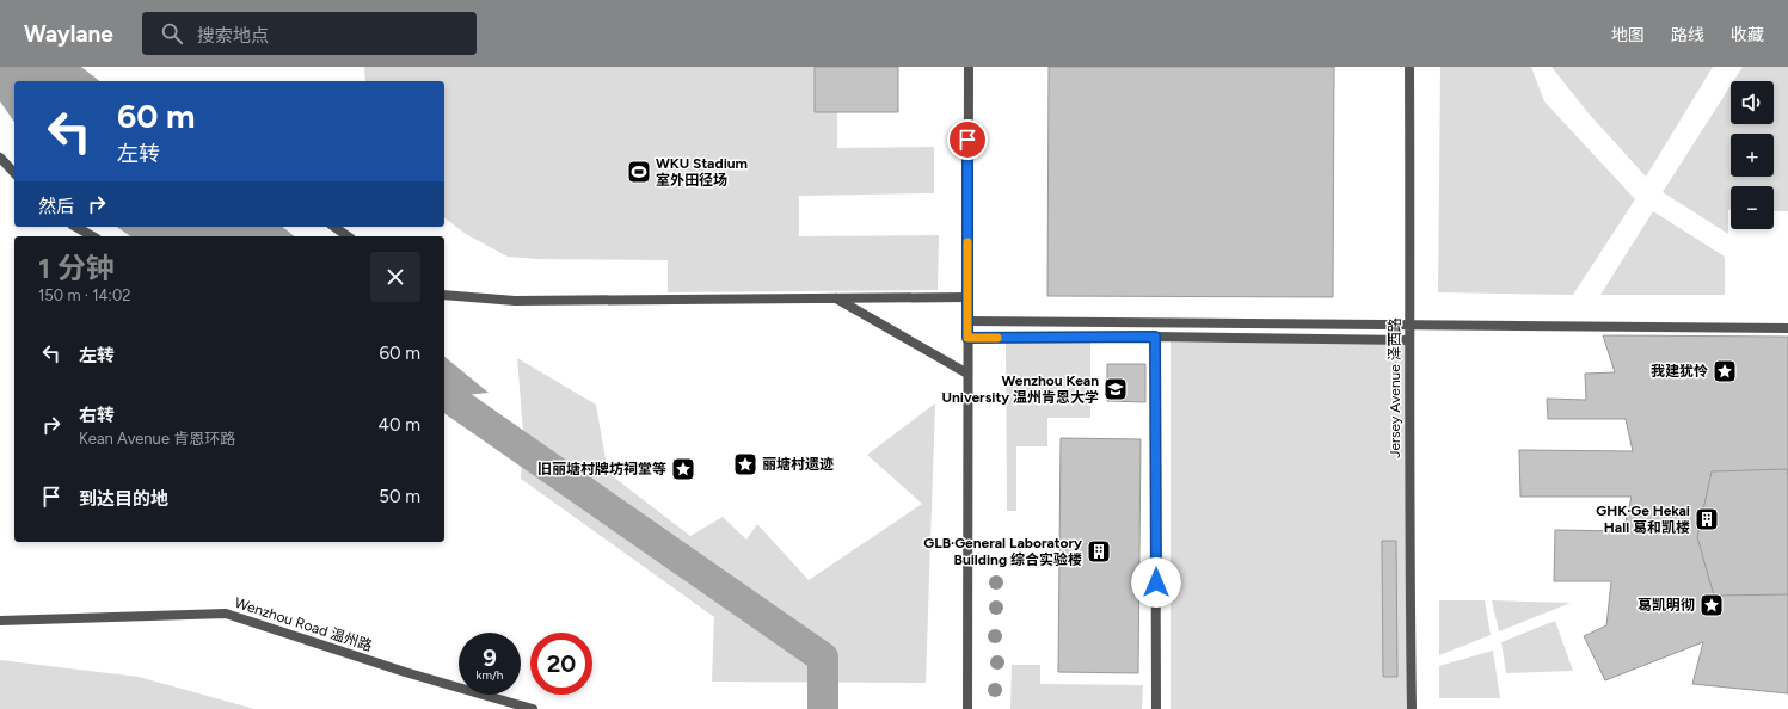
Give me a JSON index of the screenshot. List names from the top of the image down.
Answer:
{
  "streets": {
    "street": ["Jersey Avenue 泽西路", "Wenzhou Road 温州路"]
  },
  "places": {
    "sports": ["WKU Stadium 室外田径场"],
    "place": [
      "我建犹怜",
      "丽塘村遗迹",
      "旧丽塘村牌坊祠堂等",
      "葛凯明彻"
    ],
    "school or university": ["Wenzhou Kean University 温州肯恩大学"],
    "building": ["GHK·Ge Hekai Hall 葛和凯楼", "GLB·General Laboratory Building 综合实验楼"]
  },
  "page": {
    "header": "Waylane",
    "search": "搜索地点",
    "nav": ["地图", "路线", "收藏"],
    "map_buttons": ["+", "−"],
    "turn": ["60 m", "左转"],
    "then": "然后",
    "heading": ["1 分钟", "150 m · 14:02"],
    "list": [
      {
        "name": "左转",
        "value": "60 m"
      },
      {
        "name": "右转",
        "note": "Kean Avenue 肯恩环路",
        "value": "40 m"
      },
      {
        "name": "到达目的地",
        "value": "50 m"
      }
    ],
    "speed": "9 km/h",
    "limit": "20"
  }
}
